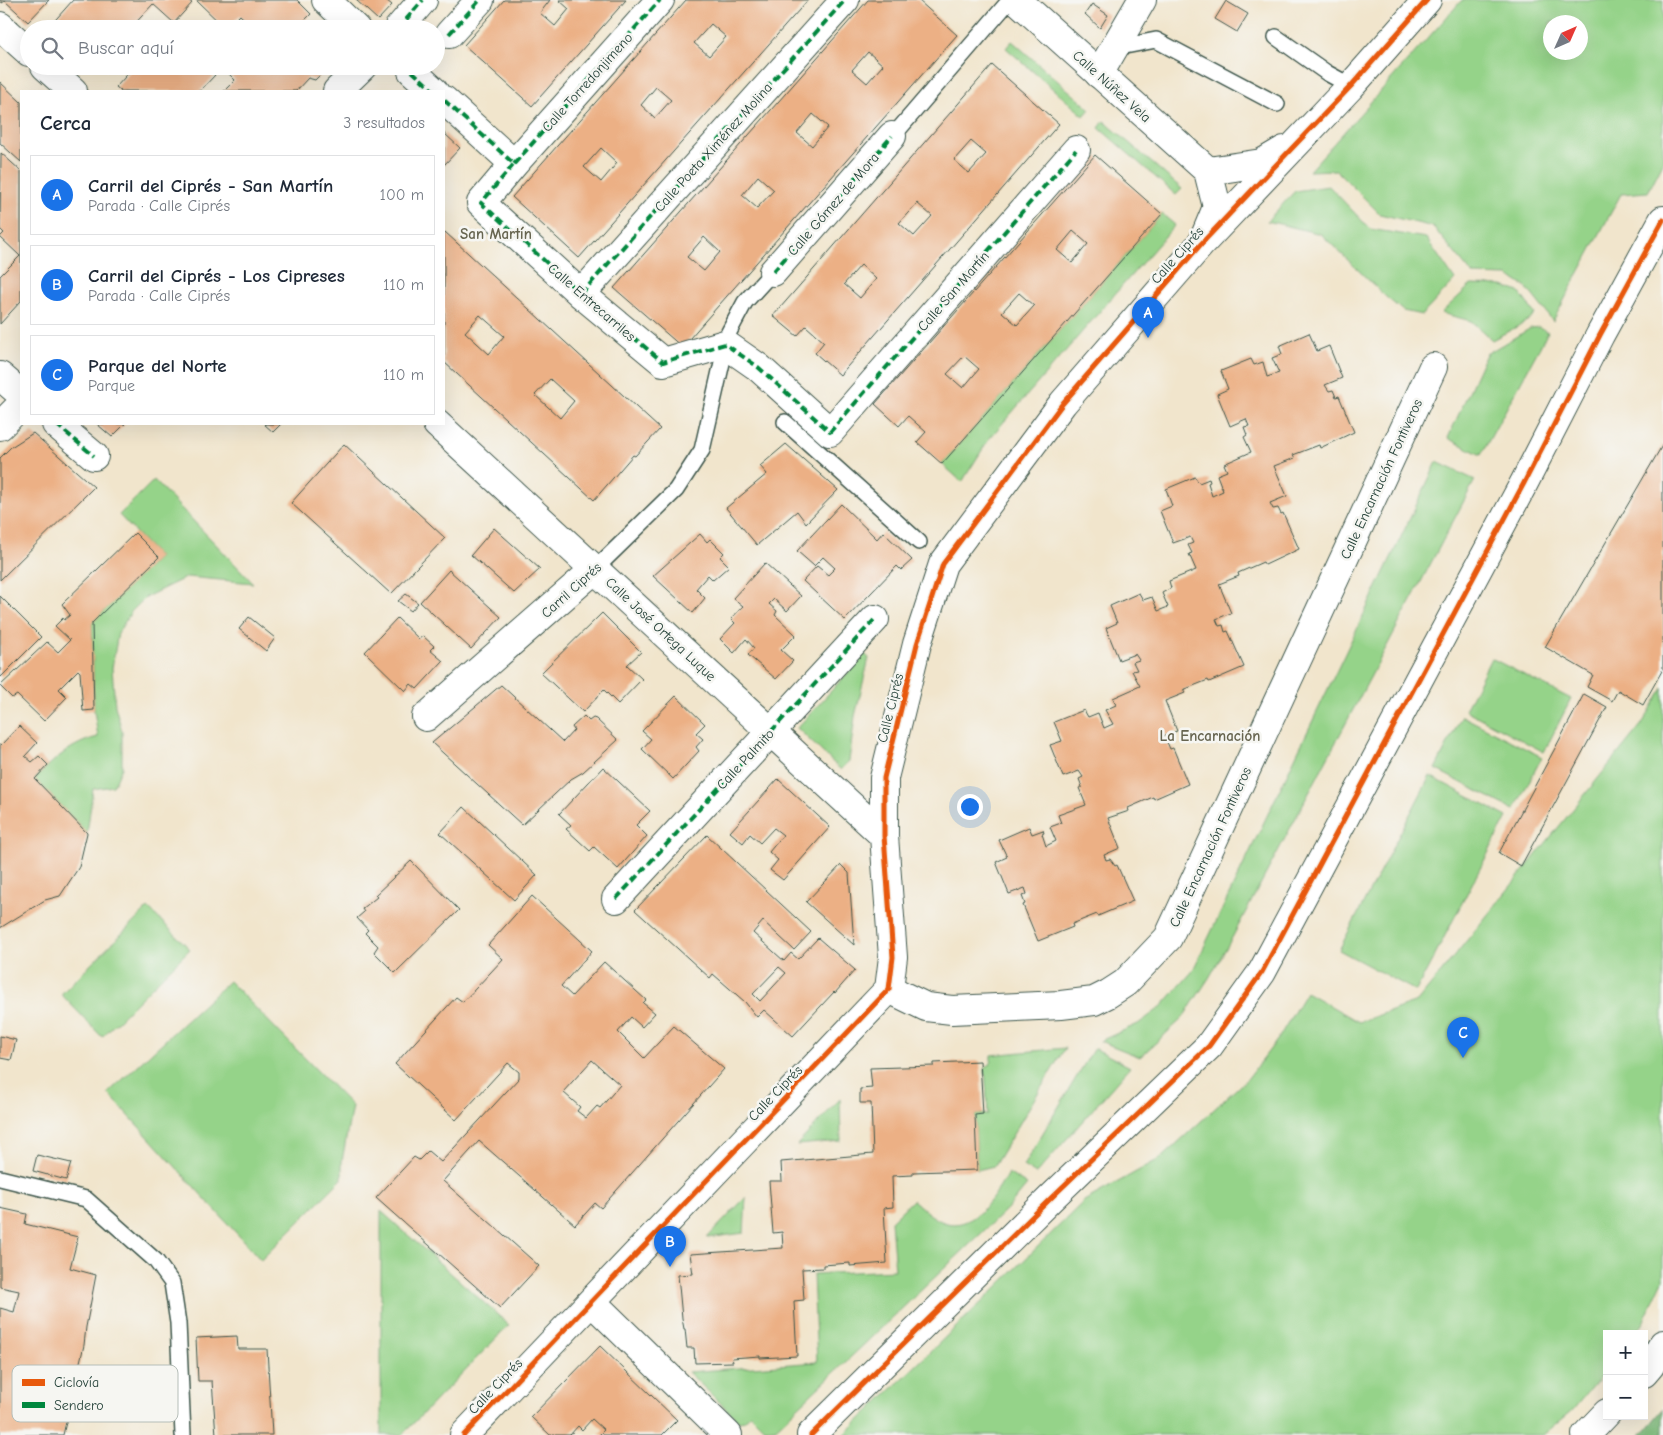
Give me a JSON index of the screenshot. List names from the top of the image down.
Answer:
{
  "streets": {
    "street": [
      "Calle Torredonjimeno",
      "Calle Núñez Vela",
      "Calle Poeta Ximénez Molina",
      "Calle Gómez de Mora",
      "Calle Ciprés",
      "Calle San Martín",
      "Calle Entrecarriles",
      "Calle Encarnación Fontiveros",
      "Carril Ciprés",
      "Calle José Ortega Luque",
      "Calle Palmito"
    ]
  },
  "crossings": [
    ["Calle Torredonjimeno", "Calle Entrecarriles"],
    ["Calle Núñez Vela", "Calle Ciprés"],
    ["Calle Poeta Ximénez Molina", "Calle Entrecarriles"],
    ["Calle Gómez de Mora", "Calle San Martín"],
    ["Calle Gómez de Mora", "Calle Entrecarriles"],
    ["Calle Gómez de Mora", "Carril Ciprés"],
    ["Calle Ciprés", "Calle Encarnación Fontiveros"],
    ["Calle Ciprés", "Calle José Ortega Luque"],
    ["Calle San Martín", "Calle Entrecarriles"],
    ["Carril Ciprés", "Calle José Ortega Luque"],
    ["Calle José Ortega Luque", "Calle Palmito"]
  ],
  "districts": ["San Martín", "La Encarnación"],
  "legend": ["Ciclovía", "Sendero"],
  "north": "top right",
  "page": {
    "search": "Buscar aquí",
    "heading": ["Cerca", "3 resultados"],
    "list": [
      {
        "mark": "A",
        "name": "Carril del Ciprés - San Martín",
        "note": "Parada · Calle Ciprés",
        "value": "100 m"
      },
      {
        "mark": "B",
        "name": "Carril del Ciprés - Los Cipreses",
        "note": "Parada · Calle Ciprés",
        "value": "110 m"
      },
      {
        "mark": "C",
        "name": "Parque del Norte",
        "note": "Parque",
        "value": "110 m"
      }
    ],
    "pins": ["A", "C", "B"],
    "map_buttons": ["+", "−"]
  }
}
